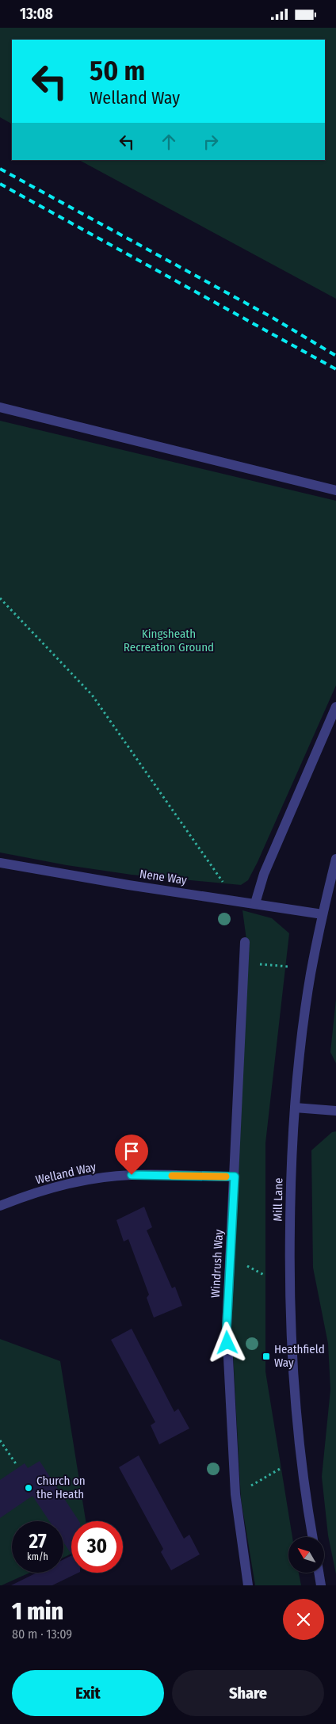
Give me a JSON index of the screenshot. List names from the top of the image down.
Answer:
{
  "streets": {
    "street": [
      "Nene Way",
      "Welland Way",
      "Mill Lane",
      "Windrush Way"
    ]
  },
  "crossings": [
    ["Nene Way", "Mill Lane"],
    ["Welland Way", "Windrush Way"]
  ],
  "parks": ["Kingsheath Recreation Ground"],
  "places": {
    "transit": ["Heathfield Way"],
    "other": ["Church on the Heath"]
  },
  "north": "top left",
  "page": {
    "status": "13:08",
    "turn": ["50 m", "Welland Way"],
    "speed": "27 km/h",
    "limit": "30",
    "heading": ["1 min", "80 m · 13:09"],
    "buttons": ["Exit", "Share"]
  }
}
